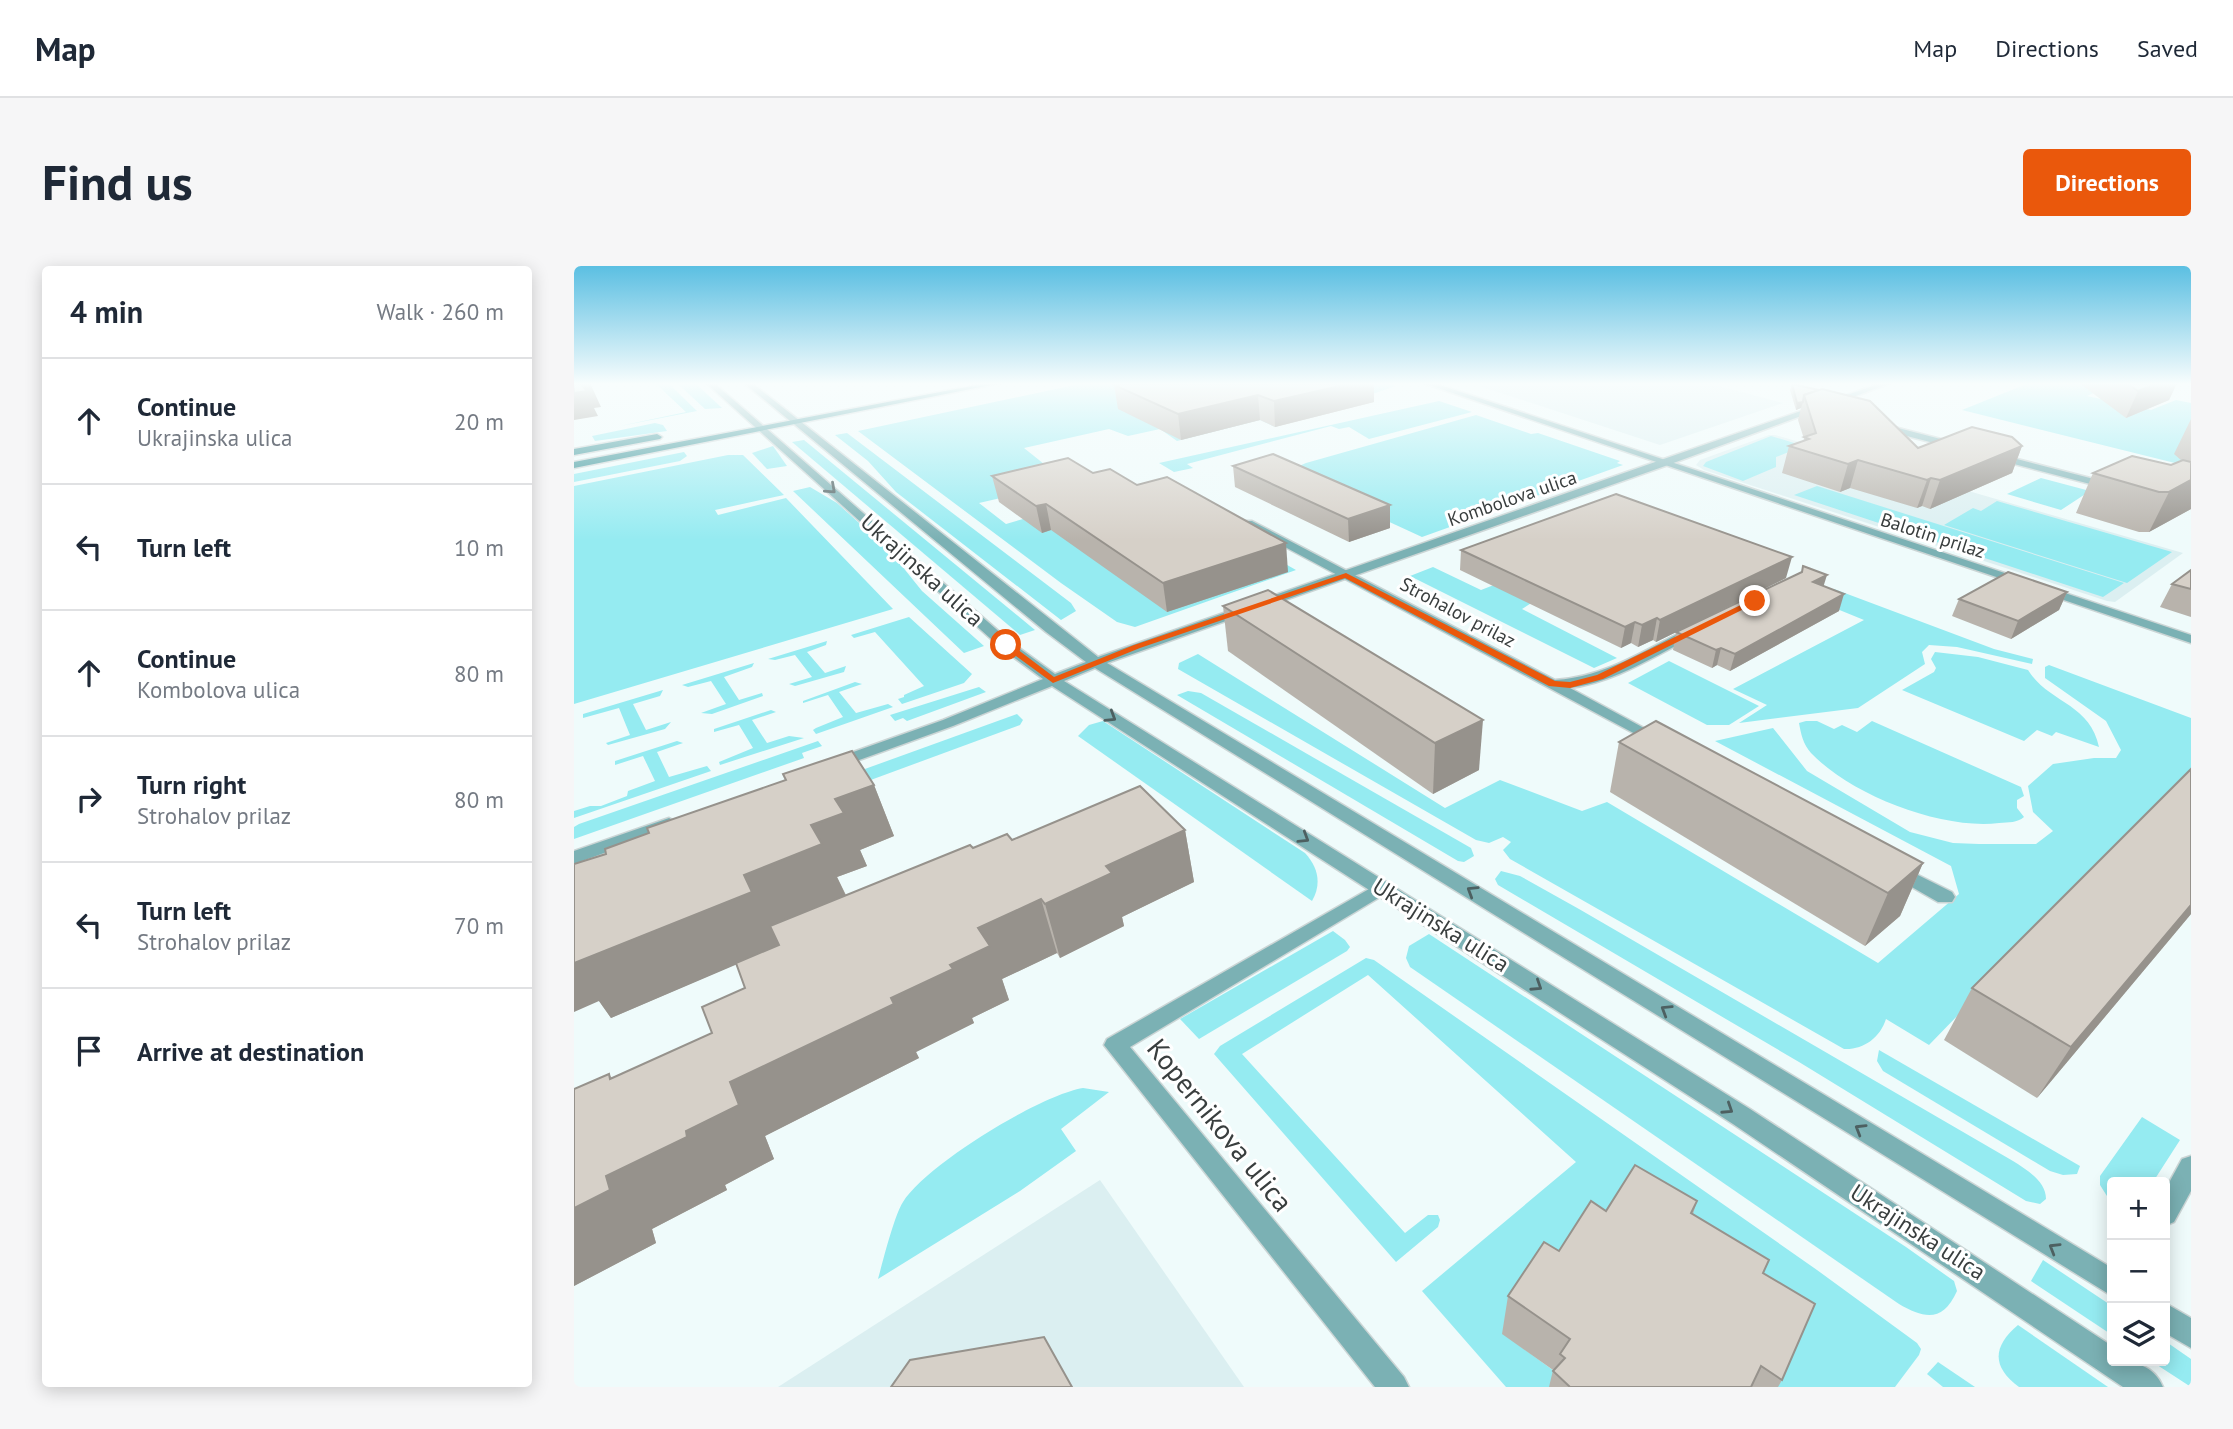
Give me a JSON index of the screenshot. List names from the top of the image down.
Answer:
{
  "streets": {
    "street": [
      "Kombolova ulica",
      "Balotin prilaz",
      "Ukrajinska ulica",
      "Strohalov prilaz",
      "Kopernikova ulica"
    ]
  },
  "crossings": [
    ["Kombolova ulica", "Balotin prilaz"],
    ["Kombolova ulica", "Ukrajinska ulica"],
    ["Kombolova ulica", "Strohalov prilaz"],
    ["Ukrajinska ulica", "Kopernikova ulica"]
  ],
  "page": {
    "header": "Map",
    "nav": ["Map", "Directions", "Saved"],
    "buttons": "Directions",
    "title": "Find us",
    "heading": ["4 min", "Walk · 260 m"],
    "list": [
      ["Continue", "Ukrajinska ulica", "20 m"],
      ["Turn left", "10 m"],
      ["Continue", "Kombolova ulica", "80 m"],
      ["Turn right", "Strohalov prilaz", "80 m"],
      ["Turn left", "Strohalov prilaz", "70 m"],
      "Arrive at destination"
    ],
    "map_buttons": ["+", "−"]
  }
}
